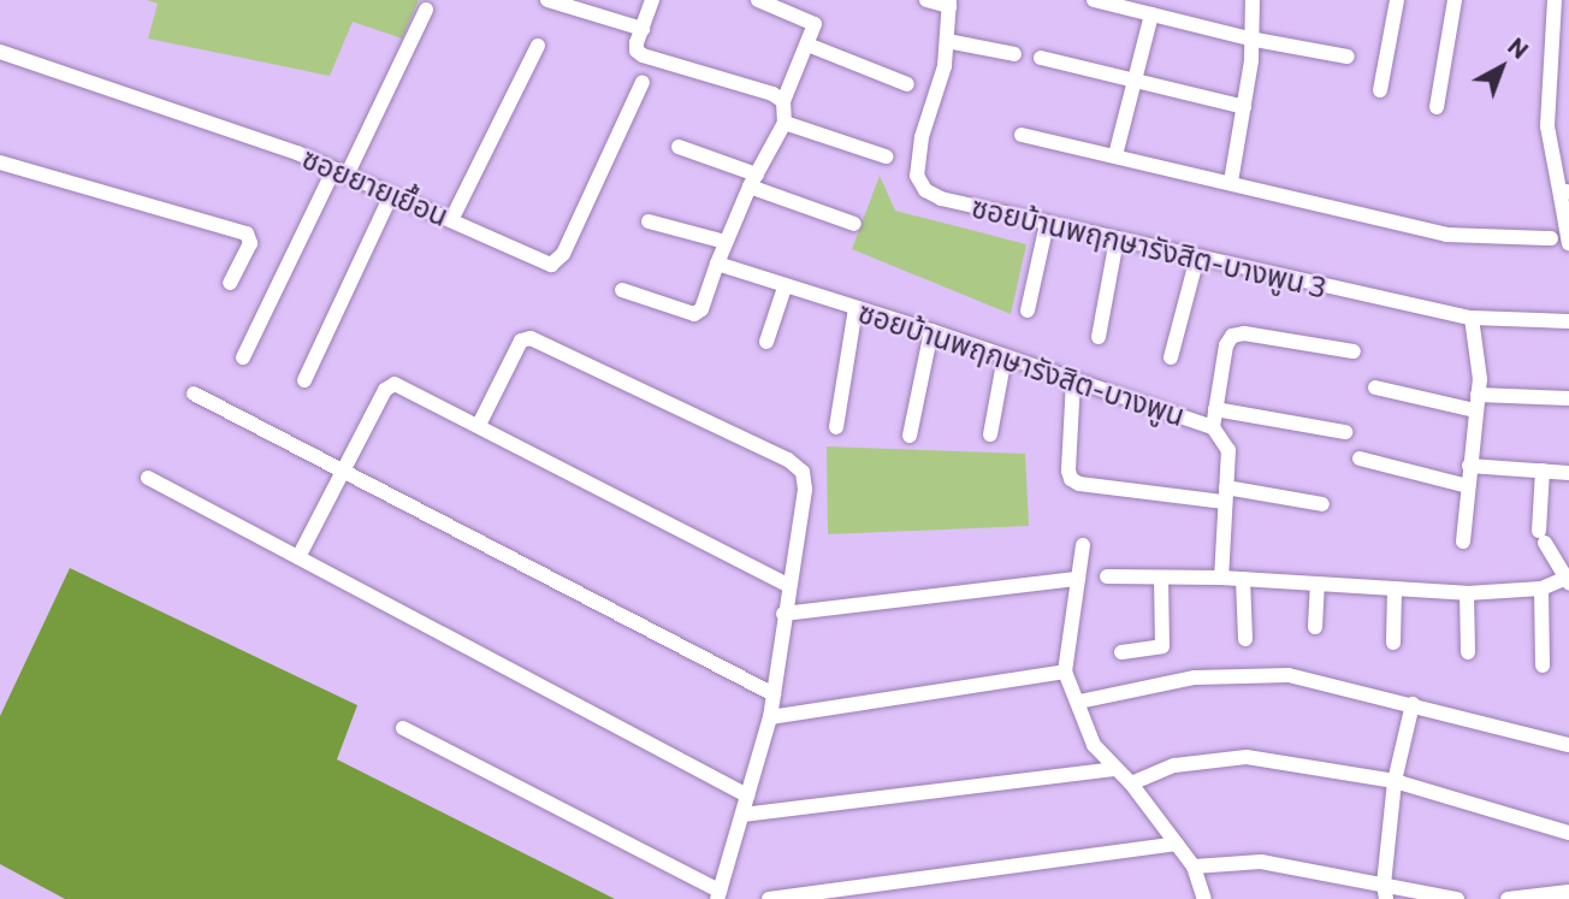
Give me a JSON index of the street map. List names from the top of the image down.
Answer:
{
  "streets": {
    "street": ["ซอยยายเยื้อน", "ซอยบ้านพฤกษารังสิต-บางพูน 3", "ซอยบ้านพฤกษารังสิต-บางพูน"]
  },
  "north": "top right"
}
